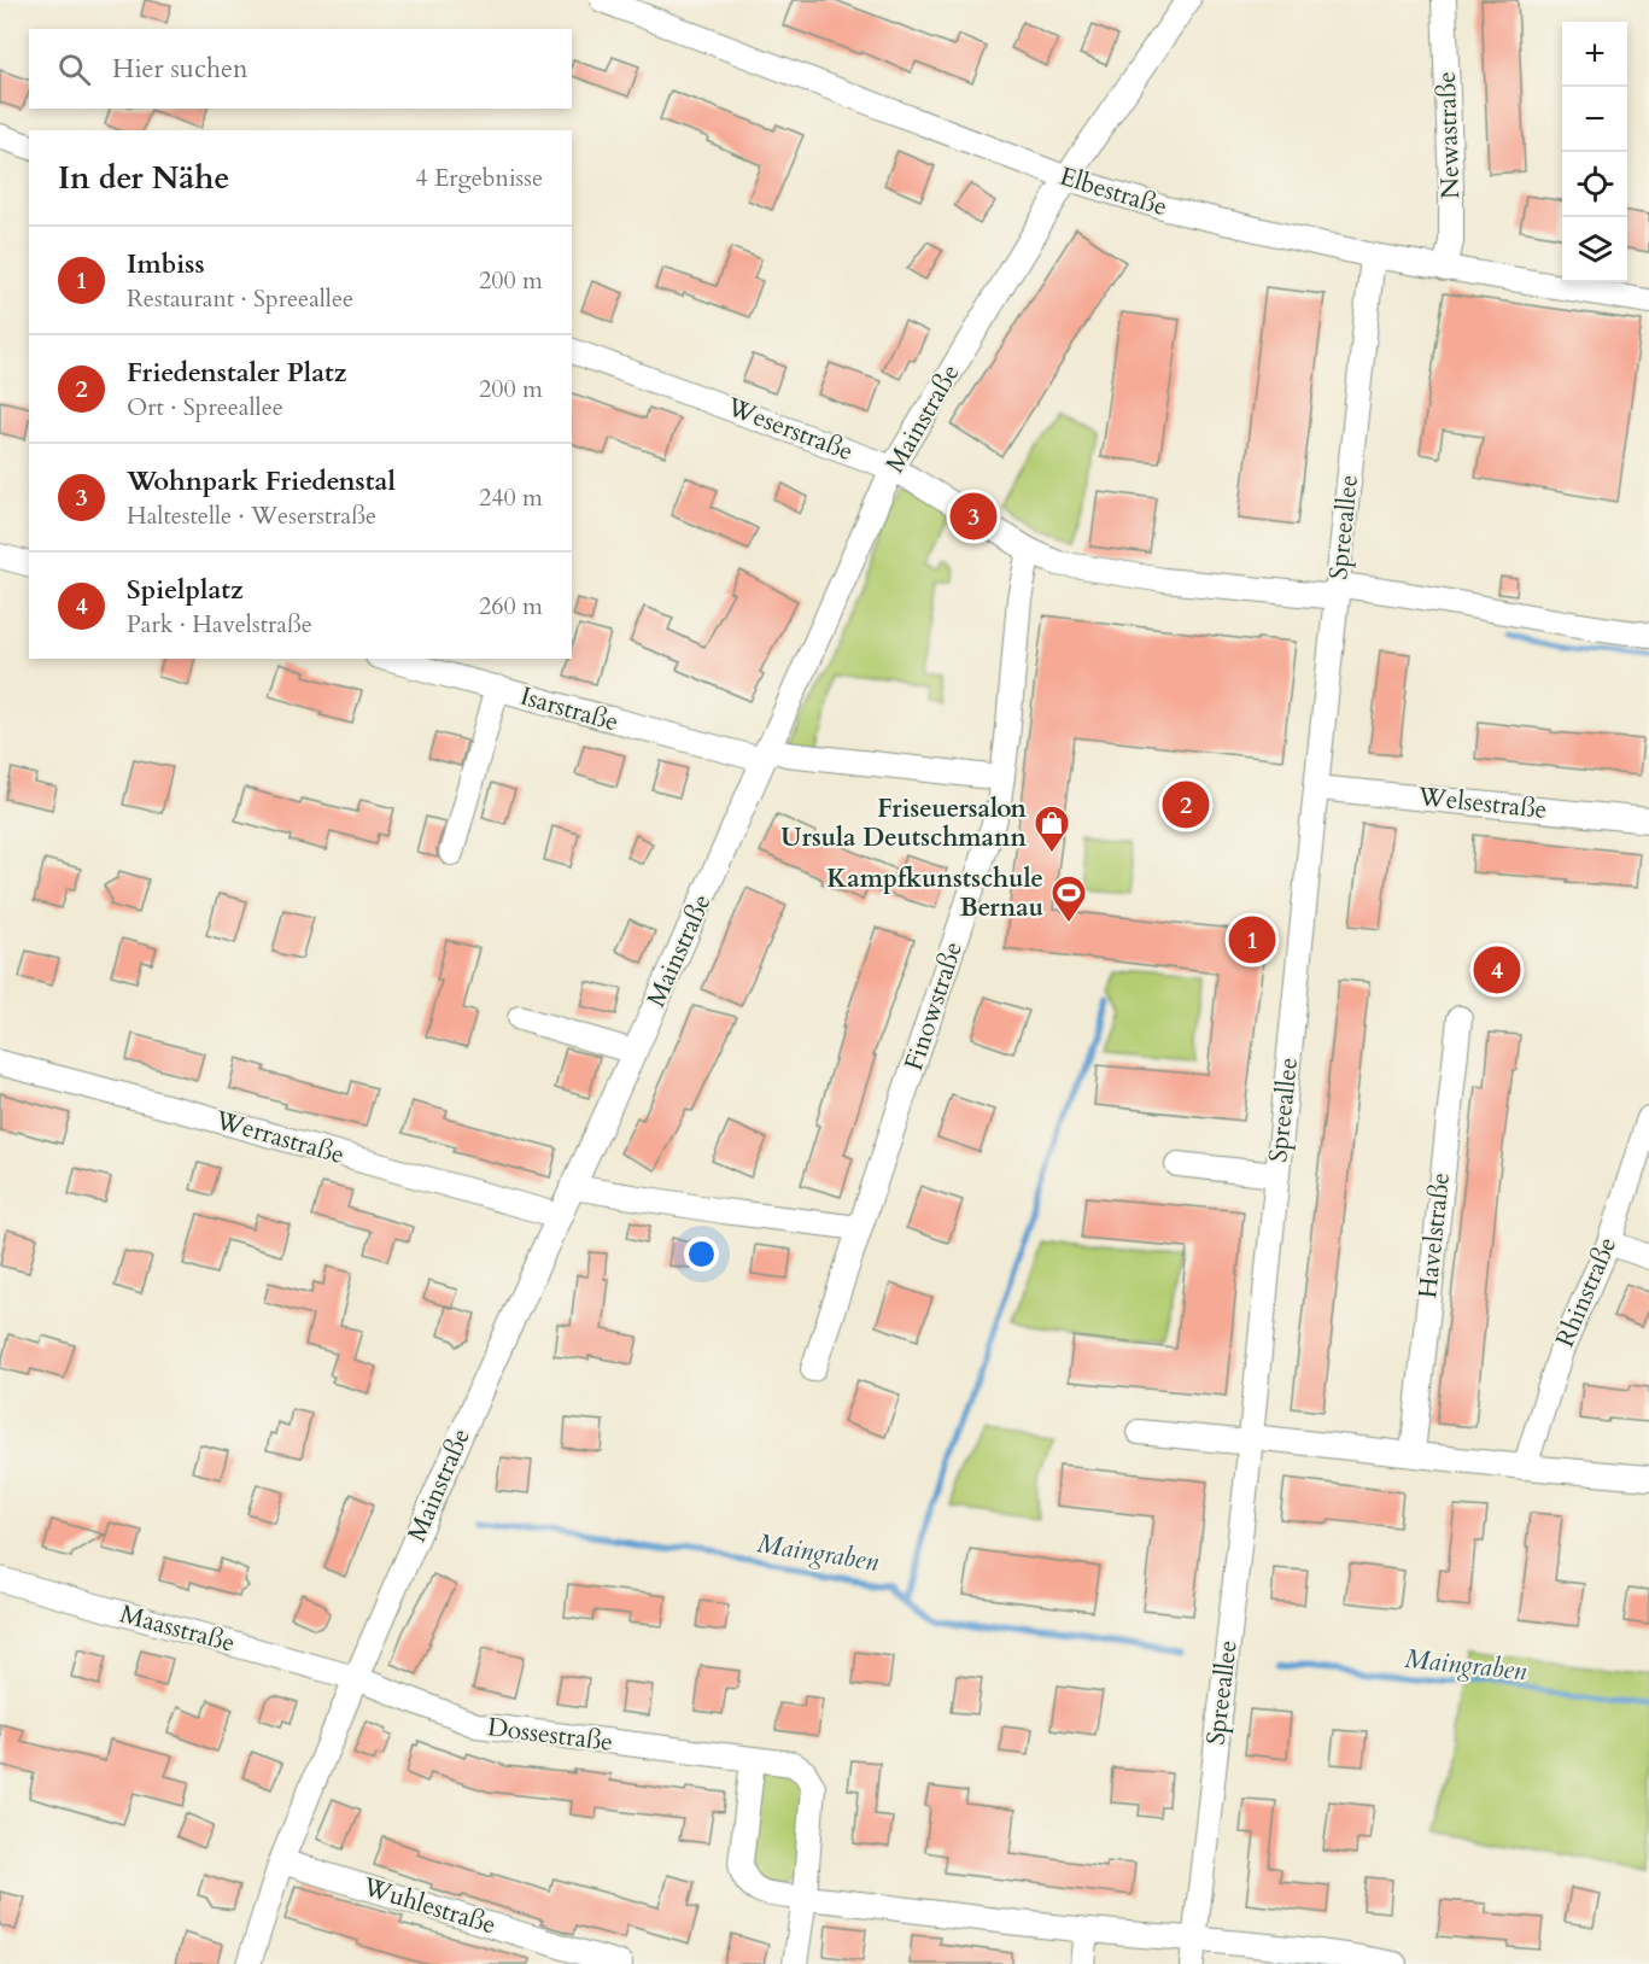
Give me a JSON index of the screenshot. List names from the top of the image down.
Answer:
{
  "streets": {
    "street": [
      "Newastraße",
      "Elbestraße",
      "Mainstraße",
      "Weserstraße",
      "Spreeallee",
      "Isarstraße",
      "Welsestraße",
      "Finowstraße",
      "Werrastraße",
      "Havelstraße",
      "Rhinstraße",
      "Maasstraße",
      "Dossestraße",
      "Wuhlestraße"
    ]
  },
  "crossings": [
    ["Newastraße", "Elbestraße"],
    ["Elbestraße", "Mainstraße"],
    ["Elbestraße", "Spreeallee"],
    ["Mainstraße", "Weserstraße"],
    ["Mainstraße", "Isarstraße"],
    ["Mainstraße", "Werrastraße"],
    ["Mainstraße", "Maasstraße"],
    ["Mainstraße", "Dossestraße"],
    ["Mainstraße", "Wuhlestraße"],
    ["Weserstraße", "Spreeallee"],
    ["Weserstraße", "Finowstraße"],
    ["Spreeallee", "Welsestraße"],
    ["Isarstraße", "Finowstraße"],
    ["Maasstraße", "Dossestraße"]
  ],
  "water": ["Maingraben"],
  "places": {
    "shop": ["Friseuersalon Ursula Deutschmann"],
    "sports": ["Kampfkunstschule Bernau"]
  },
  "page": {
    "map_buttons": ["+", "−"],
    "search": "Hier suchen",
    "heading": ["In der Nähe", "4 Ergebnisse"],
    "list": [
      {
        "mark": "1",
        "name": "Imbiss",
        "note": "Restaurant · Spreeallee",
        "value": "200 m"
      },
      {
        "mark": "2",
        "name": "Friedenstaler Platz",
        "note": "Ort · Spreeallee",
        "value": "200 m"
      },
      {
        "mark": "3",
        "name": "Wohnpark Friedenstal",
        "note": "Haltestelle · Weserstraße",
        "value": "240 m"
      },
      {
        "mark": "4",
        "name": "Spielplatz",
        "note": "Park · Havelstraße",
        "value": "260 m"
      }
    ],
    "pins": [
      "3",
      "2",
      "1",
      "4"
    ]
  }
}
